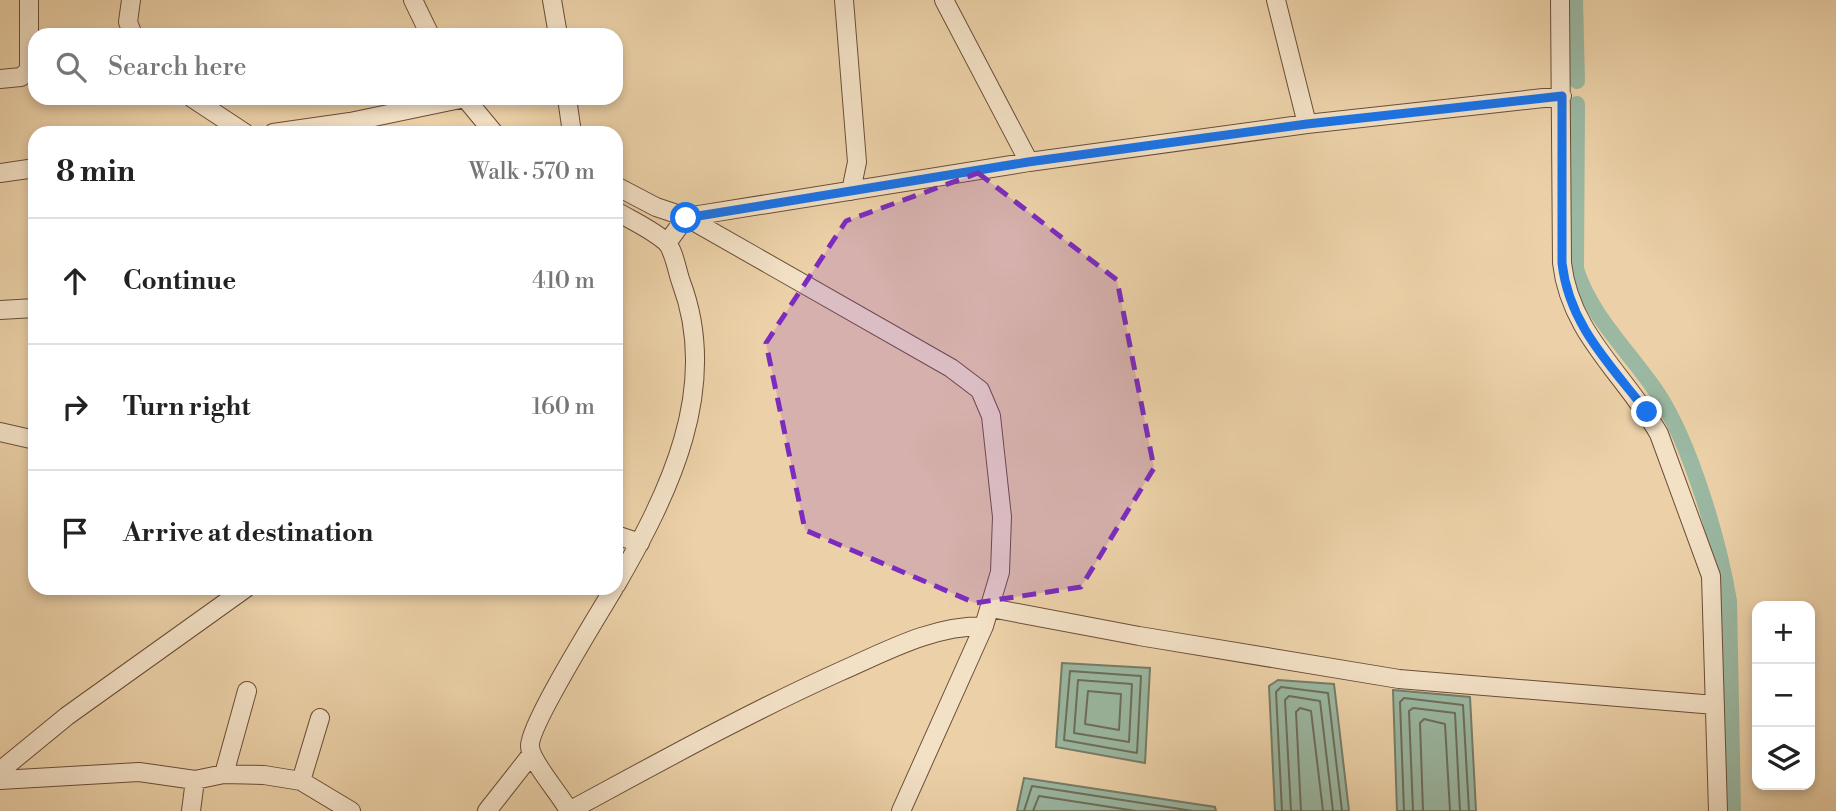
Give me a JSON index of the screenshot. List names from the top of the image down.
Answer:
{
  "page": {
    "search": "Search here",
    "heading": ["8 min", "Walk · 570 m"],
    "list": [
      ["Continue", "410 m"],
      ["Turn right", "160 m"],
      "Arrive at destination"
    ],
    "map_buttons": ["+", "−"]
  }
}
